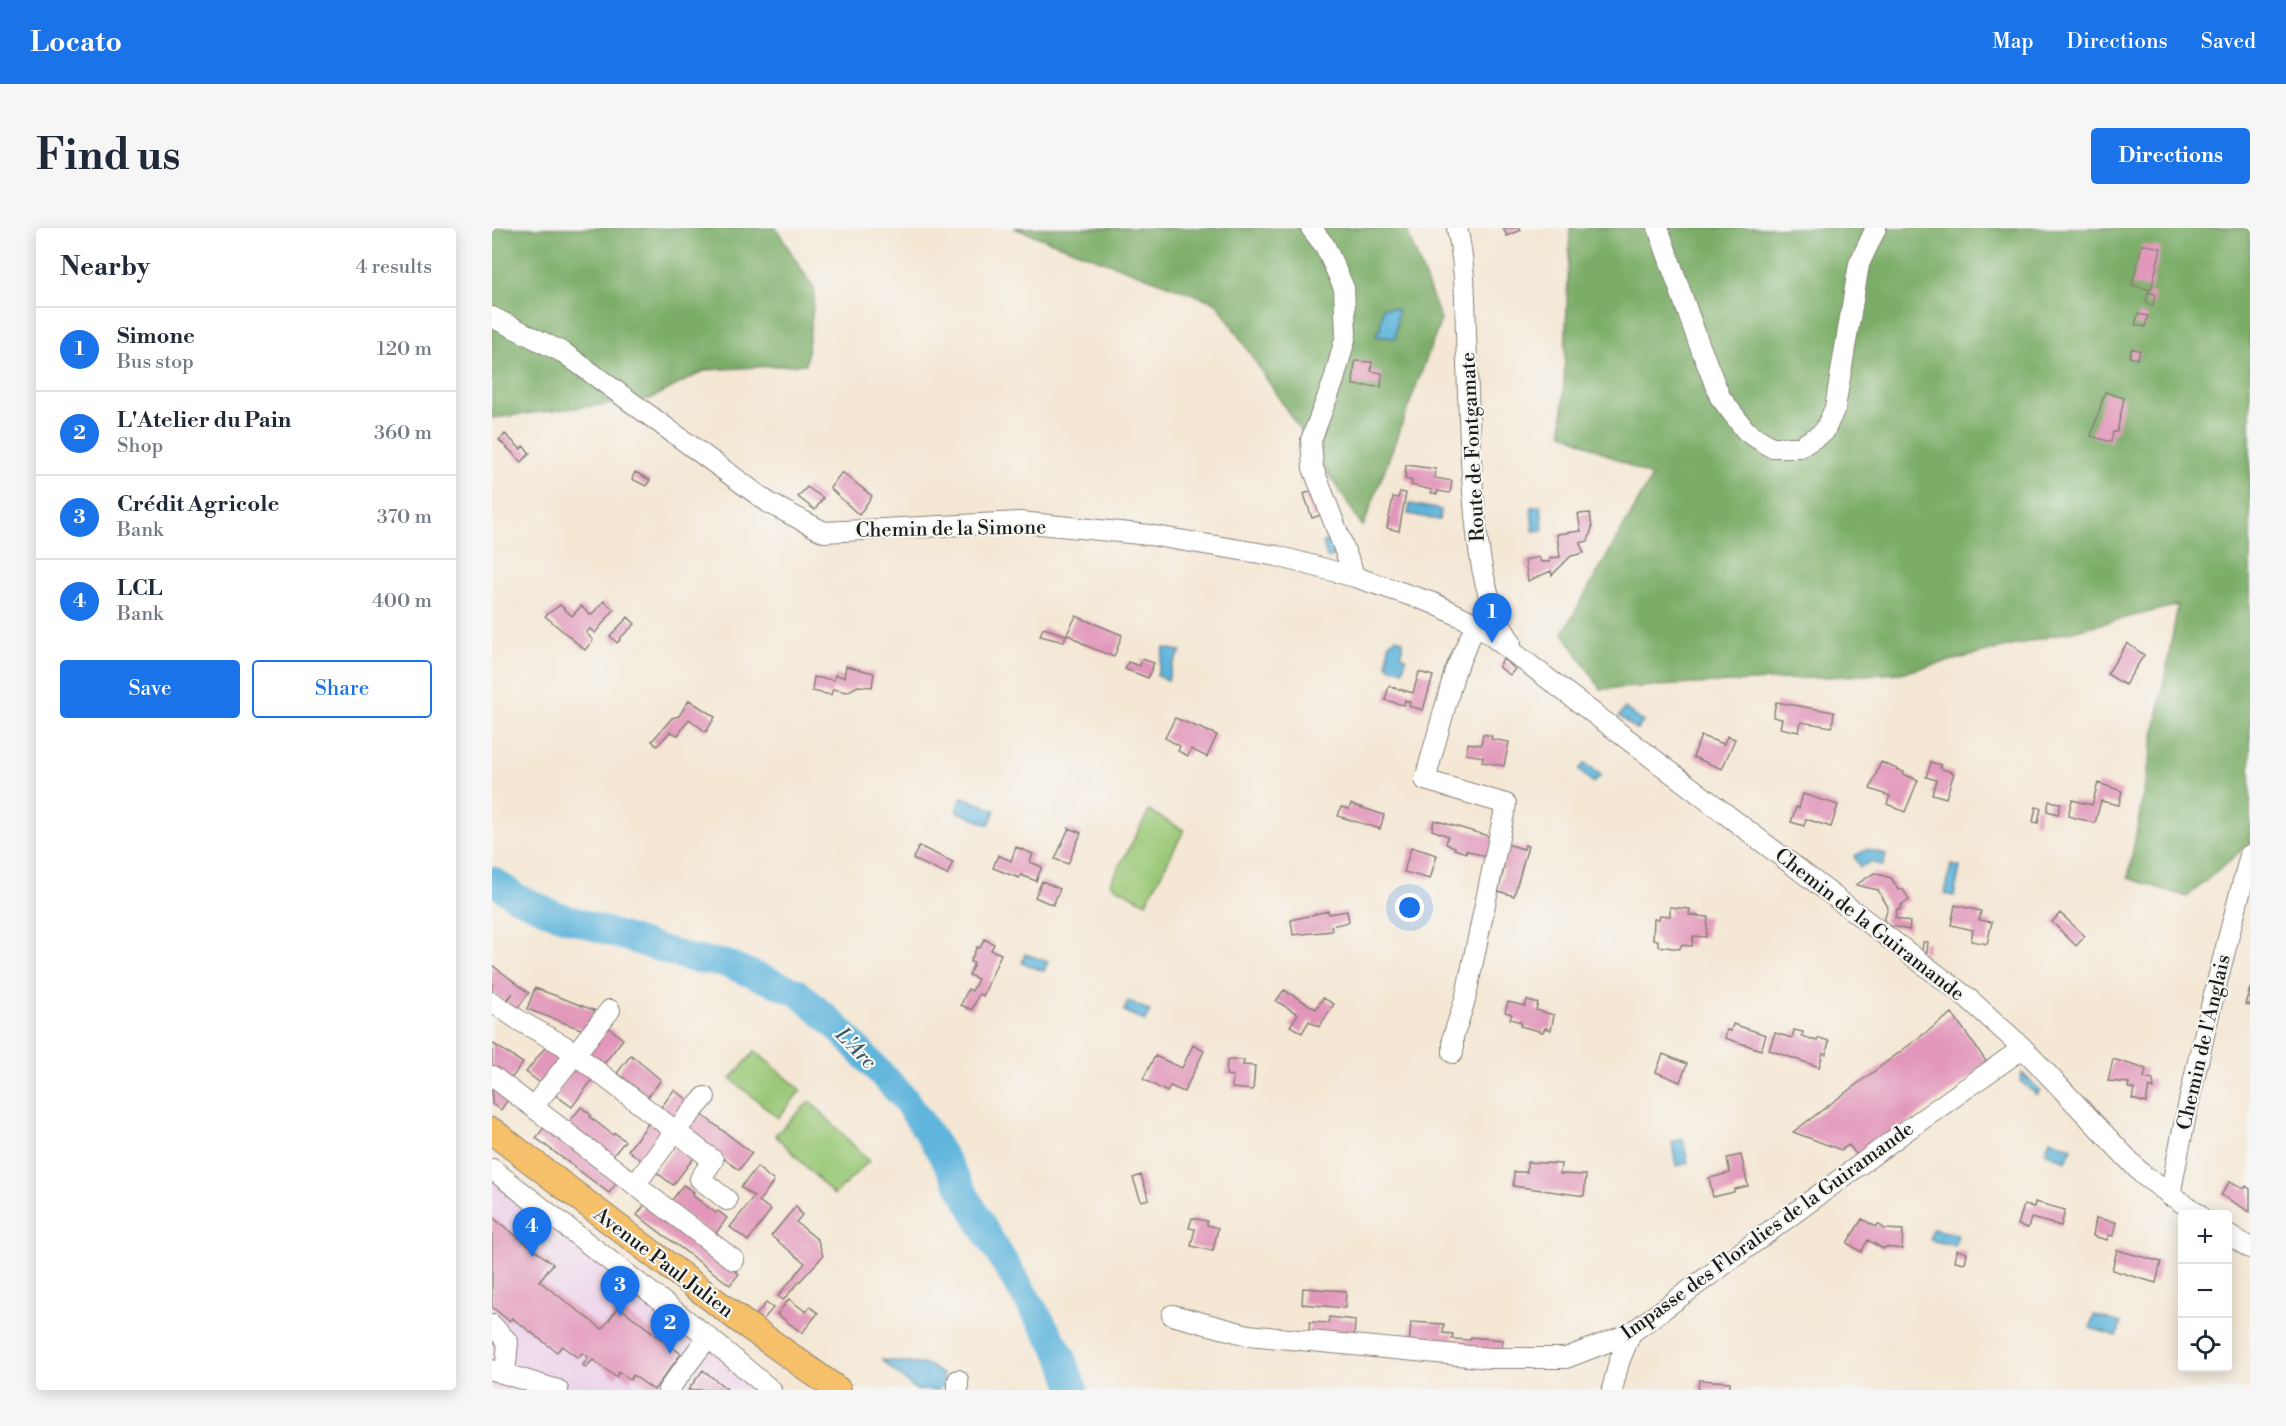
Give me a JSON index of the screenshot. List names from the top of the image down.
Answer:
{
  "streets": {
    "main road": ["Avenue Paul Julien"],
    "street": [
      "Route de Fontgamate",
      "Chemin de la Simone",
      "Chemin de la Guiramande",
      "Chemin de l'Anglais",
      "Impasse des Floralies de la Guiramande"
    ]
  },
  "crossings": [
    ["Route de Fontgamate", "Chemin de la Simone"],
    ["Route de Fontgamate", "Chemin de la Guiramande"],
    ["Chemin de la Simone", "Chemin de la Guiramande"],
    ["Chemin de la Guiramande", "Chemin de l'Anglais"],
    ["Chemin de la Guiramande", "Impasse des Floralies de la Guiramande"]
  ],
  "water": ["L'Arc"],
  "page": {
    "header": "Locato",
    "nav": ["Map", "Directions", "Saved"],
    "buttons": [
      "Directions",
      ["Save", "Share"]
    ],
    "title": "Find us",
    "heading": ["Nearby", "4 results"],
    "list": [
      {
        "mark": "1",
        "name": "Simone",
        "note": "Bus stop",
        "value": "120 m"
      },
      {
        "mark": "2",
        "name": "L'Atelier du Pain",
        "note": "Shop",
        "value": "360 m"
      },
      {
        "mark": "3",
        "name": "Crédit Agricole",
        "note": "Bank",
        "value": "370 m"
      },
      {
        "mark": "4",
        "name": "LCL",
        "note": "Bank",
        "value": "400 m"
      }
    ],
    "pins": [
      "1",
      "4",
      "3",
      "2"
    ],
    "map_buttons": ["+", "−"]
  }
}
